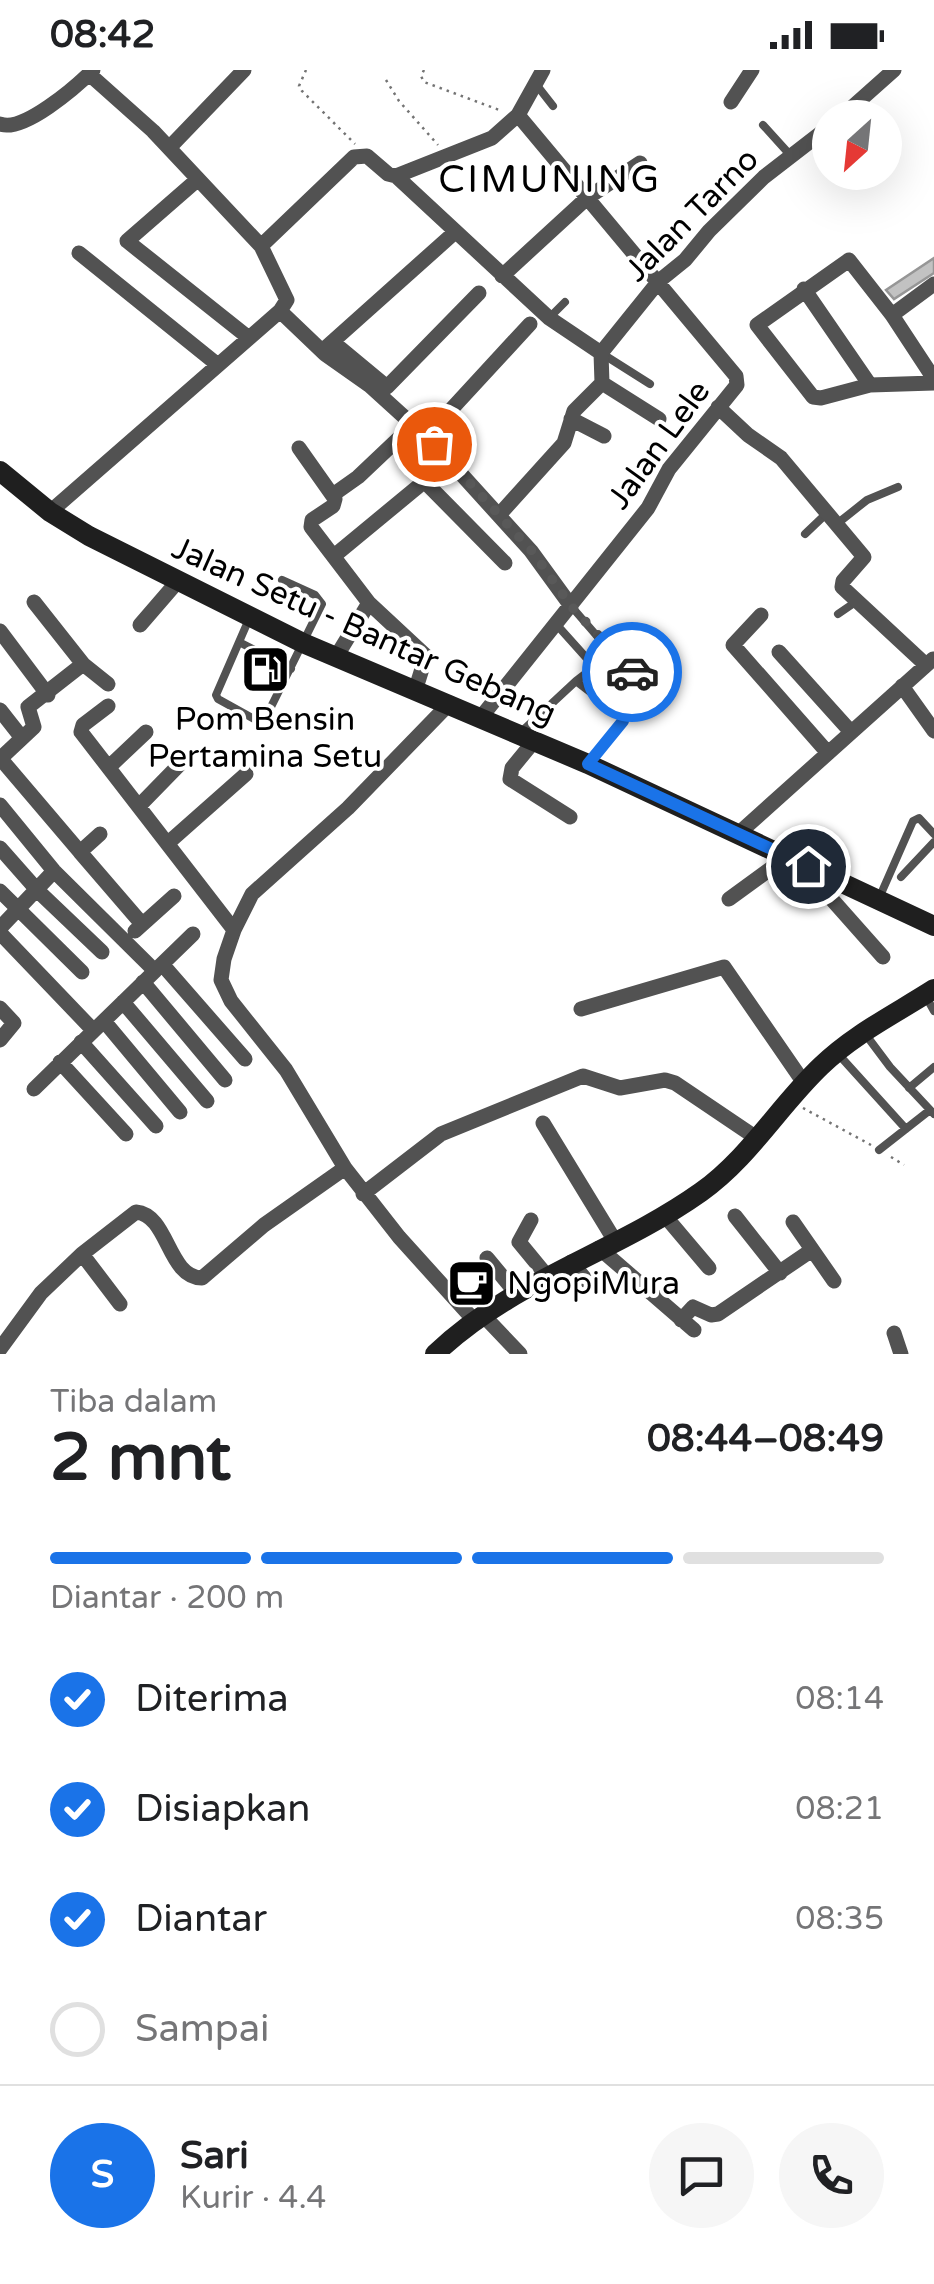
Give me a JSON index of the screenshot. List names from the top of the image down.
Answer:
{
  "streets": {
    "main road": ["Jalan Setu - Bantar Gebang"],
    "street": ["Jalan Tarno", "Jalan Lele"]
  },
  "crossings": [
    ["Jalan Tarno", "Jalan Lele"],
    ["Jalan Lele", "Jalan Setu - Bantar Gebang"]
  ],
  "districts": ["CIMUNING"],
  "places": {
    "fuel station": ["Pom Bensin Pertamina Setu"],
    "cafe": ["NgopiMura"]
  },
  "north": "bottom left",
  "page": {
    "status": "08:42",
    "heading": ["2 mnt", "Tiba dalam", "08:44–08:49"],
    "panel": ["Sari", "Kurir · 4.4"],
    "bar": "Diantar · 200 m",
    "list": [
      ["Diterima", "08:14"],
      ["Disiapkan", "08:21"],
      ["Diantar", "08:35"],
      "Sampai"
    ],
    "round": "S"
  }
}
